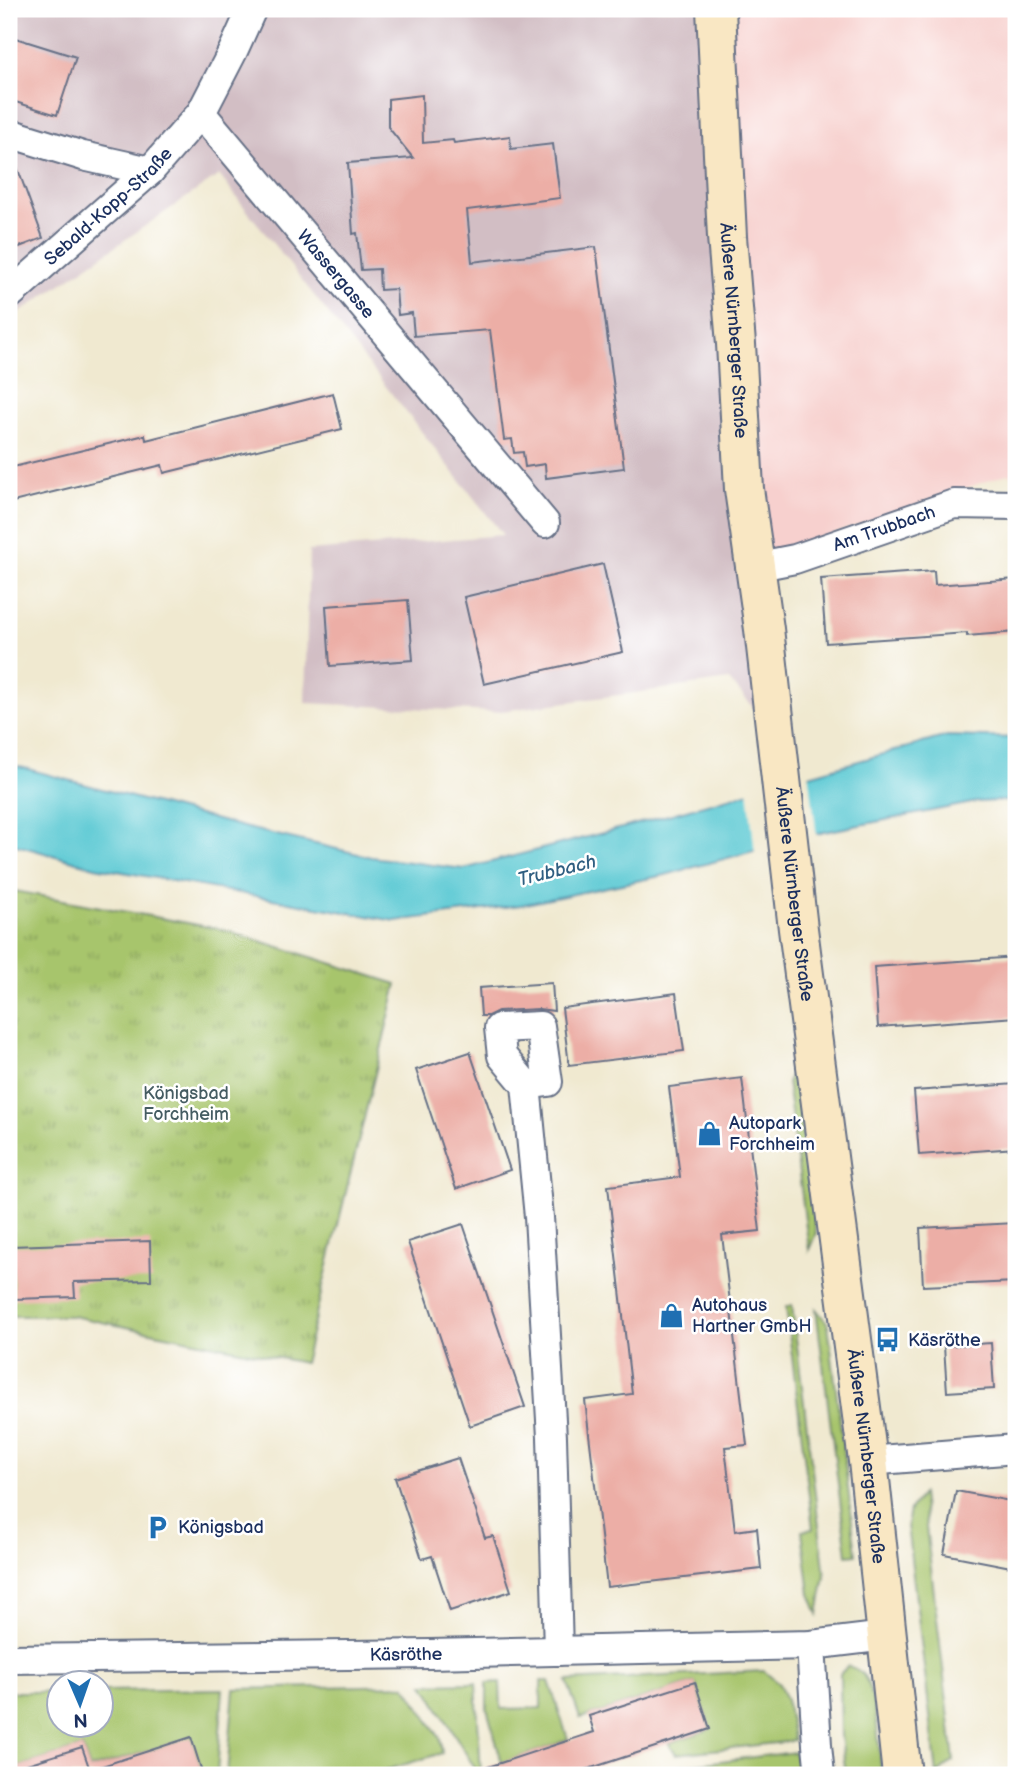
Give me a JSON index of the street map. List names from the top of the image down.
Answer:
{
  "streets": {
    "main road": ["Äußere Nürnberger Straße"],
    "street": [
      "Sebald-Kopp-Straße",
      "Wassergasse",
      "Am Trubbach",
      "Käsröthe"
    ]
  },
  "crossings": [
    ["Sebald-Kopp-Straße", "Wassergasse"],
    ["Äußere Nürnberger Straße", "Am Trubbach"],
    ["Äußere Nürnberger Straße", "Käsröthe"]
  ],
  "water": ["Trubbach"],
  "parks": ["Königsbad Forchheim"],
  "places": {
    "shop": ["Autopark Forchheim", "Autohaus Hartner GmbH"],
    "bus stop": ["Käsröthe"],
    "parking": ["Königsbad"]
  },
  "north": "bottom"
}
